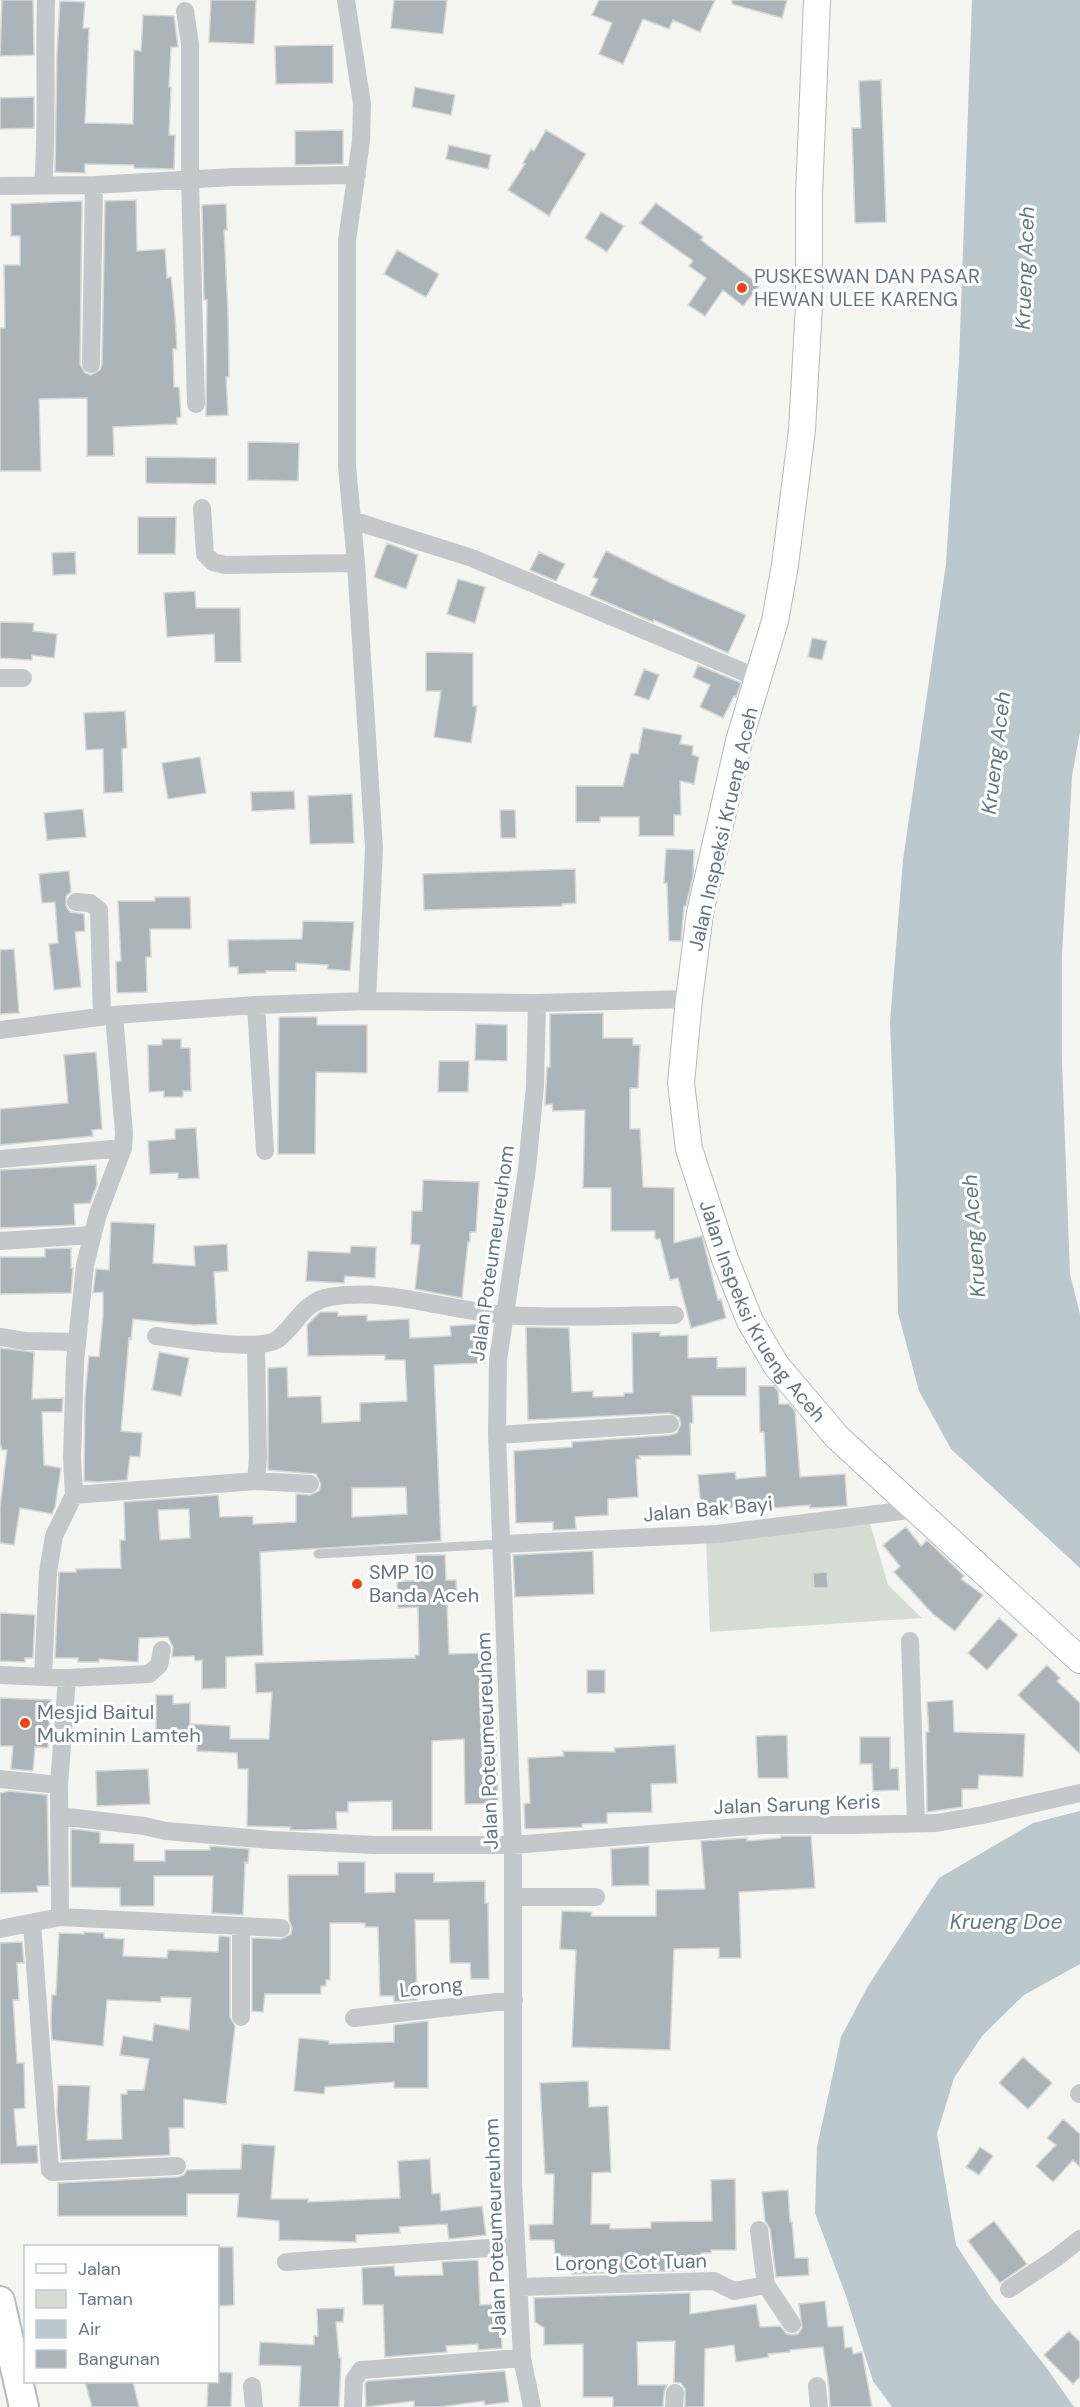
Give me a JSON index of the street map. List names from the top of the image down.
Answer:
{
  "streets": {
    "street": [
      "Jalan Inspeksi Krueng Aceh",
      "Jalan Poteumeureuhom",
      "Jalan Bak Bayi",
      "Jalan Sarung Keris",
      "Lorong",
      "Lorong Cot Tuan"
    ]
  },
  "crossings": [
    ["Jalan Inspeksi Krueng Aceh", "Jalan Bak Bayi"],
    ["Jalan Poteumeureuhom", "Jalan Bak Bayi"],
    ["Jalan Poteumeureuhom", "Jalan Sarung Keris"],
    ["Jalan Poteumeureuhom", "Lorong"],
    ["Jalan Poteumeureuhom", "Lorong Cot Tuan"]
  ],
  "water": ["Krueng Aceh", "Krueng Doe"],
  "places": ["PUSKESWAN DAN PASAR HEWAN ULEE KARENG", "SMP 10 Banda Aceh", "Mesjid Baitul Mukminin Lamteh"],
  "legend": [
    "Jalan",
    "Taman",
    "Air",
    "Bangunan"
  ]
}
